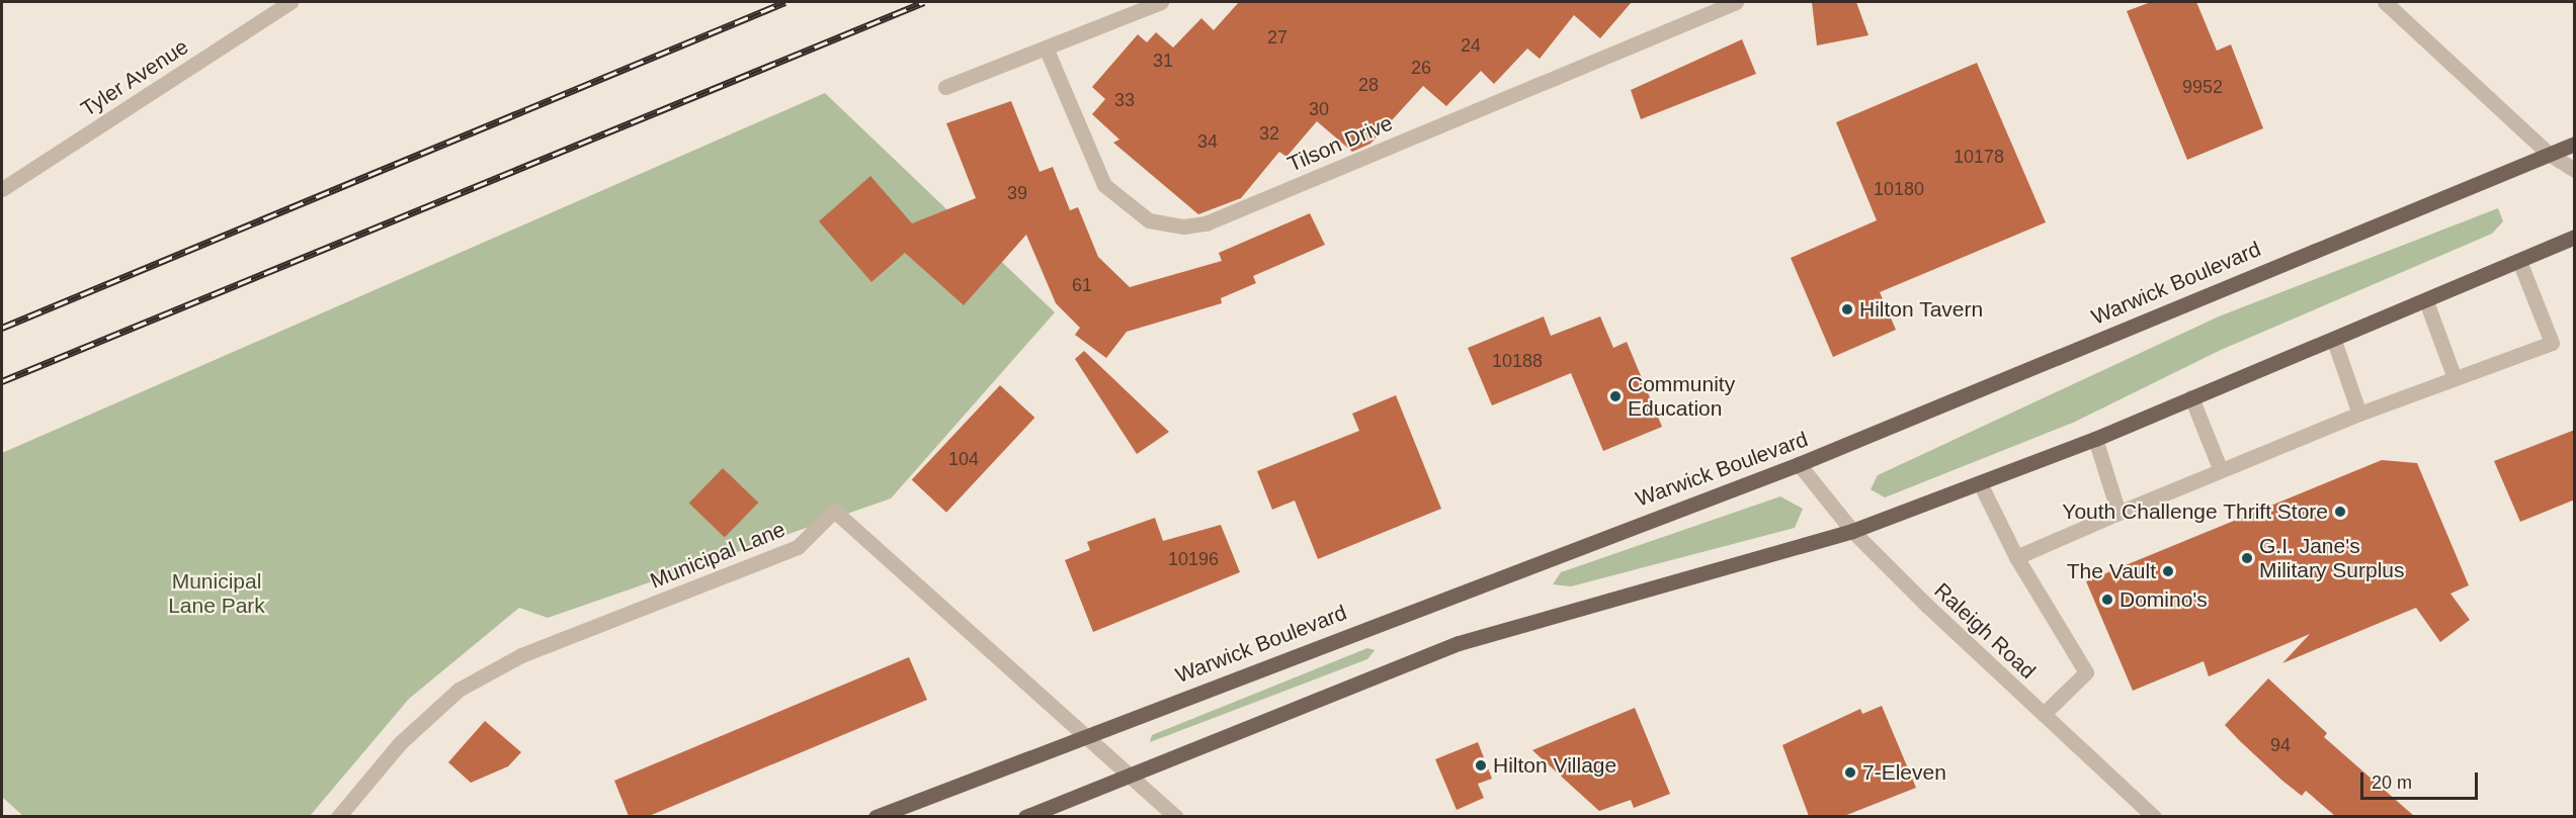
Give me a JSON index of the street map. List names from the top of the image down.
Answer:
{
  "streets": {
    "main road": ["Warwick Boulevard"],
    "street": [
      "Tyler Avenue",
      "Tilson Drive",
      "Municipal Lane",
      "Raleigh Road"
    ]
  },
  "crossings": [
    ["Warwick Boulevard", "Municipal Lane"],
    ["Warwick Boulevard", "Raleigh Road"]
  ],
  "parks": ["Municipal Lane Park"],
  "places": [
    "Hilton Tavern",
    "Community Education",
    "Youth Challenge Thrift Store",
    "G.I. Jane's Military Surplus",
    "The Vault",
    "Domino's",
    "Hilton Village",
    "7-Eleven"
  ],
  "house_numbers": [
    "27",
    "24",
    "31",
    "26",
    "28",
    "9952",
    "33",
    "30",
    "32",
    "34",
    "10178",
    "10180",
    "39",
    "61",
    "10188",
    "104",
    "10196",
    "94"
  ],
  "scale_bar": "20 m"
}
